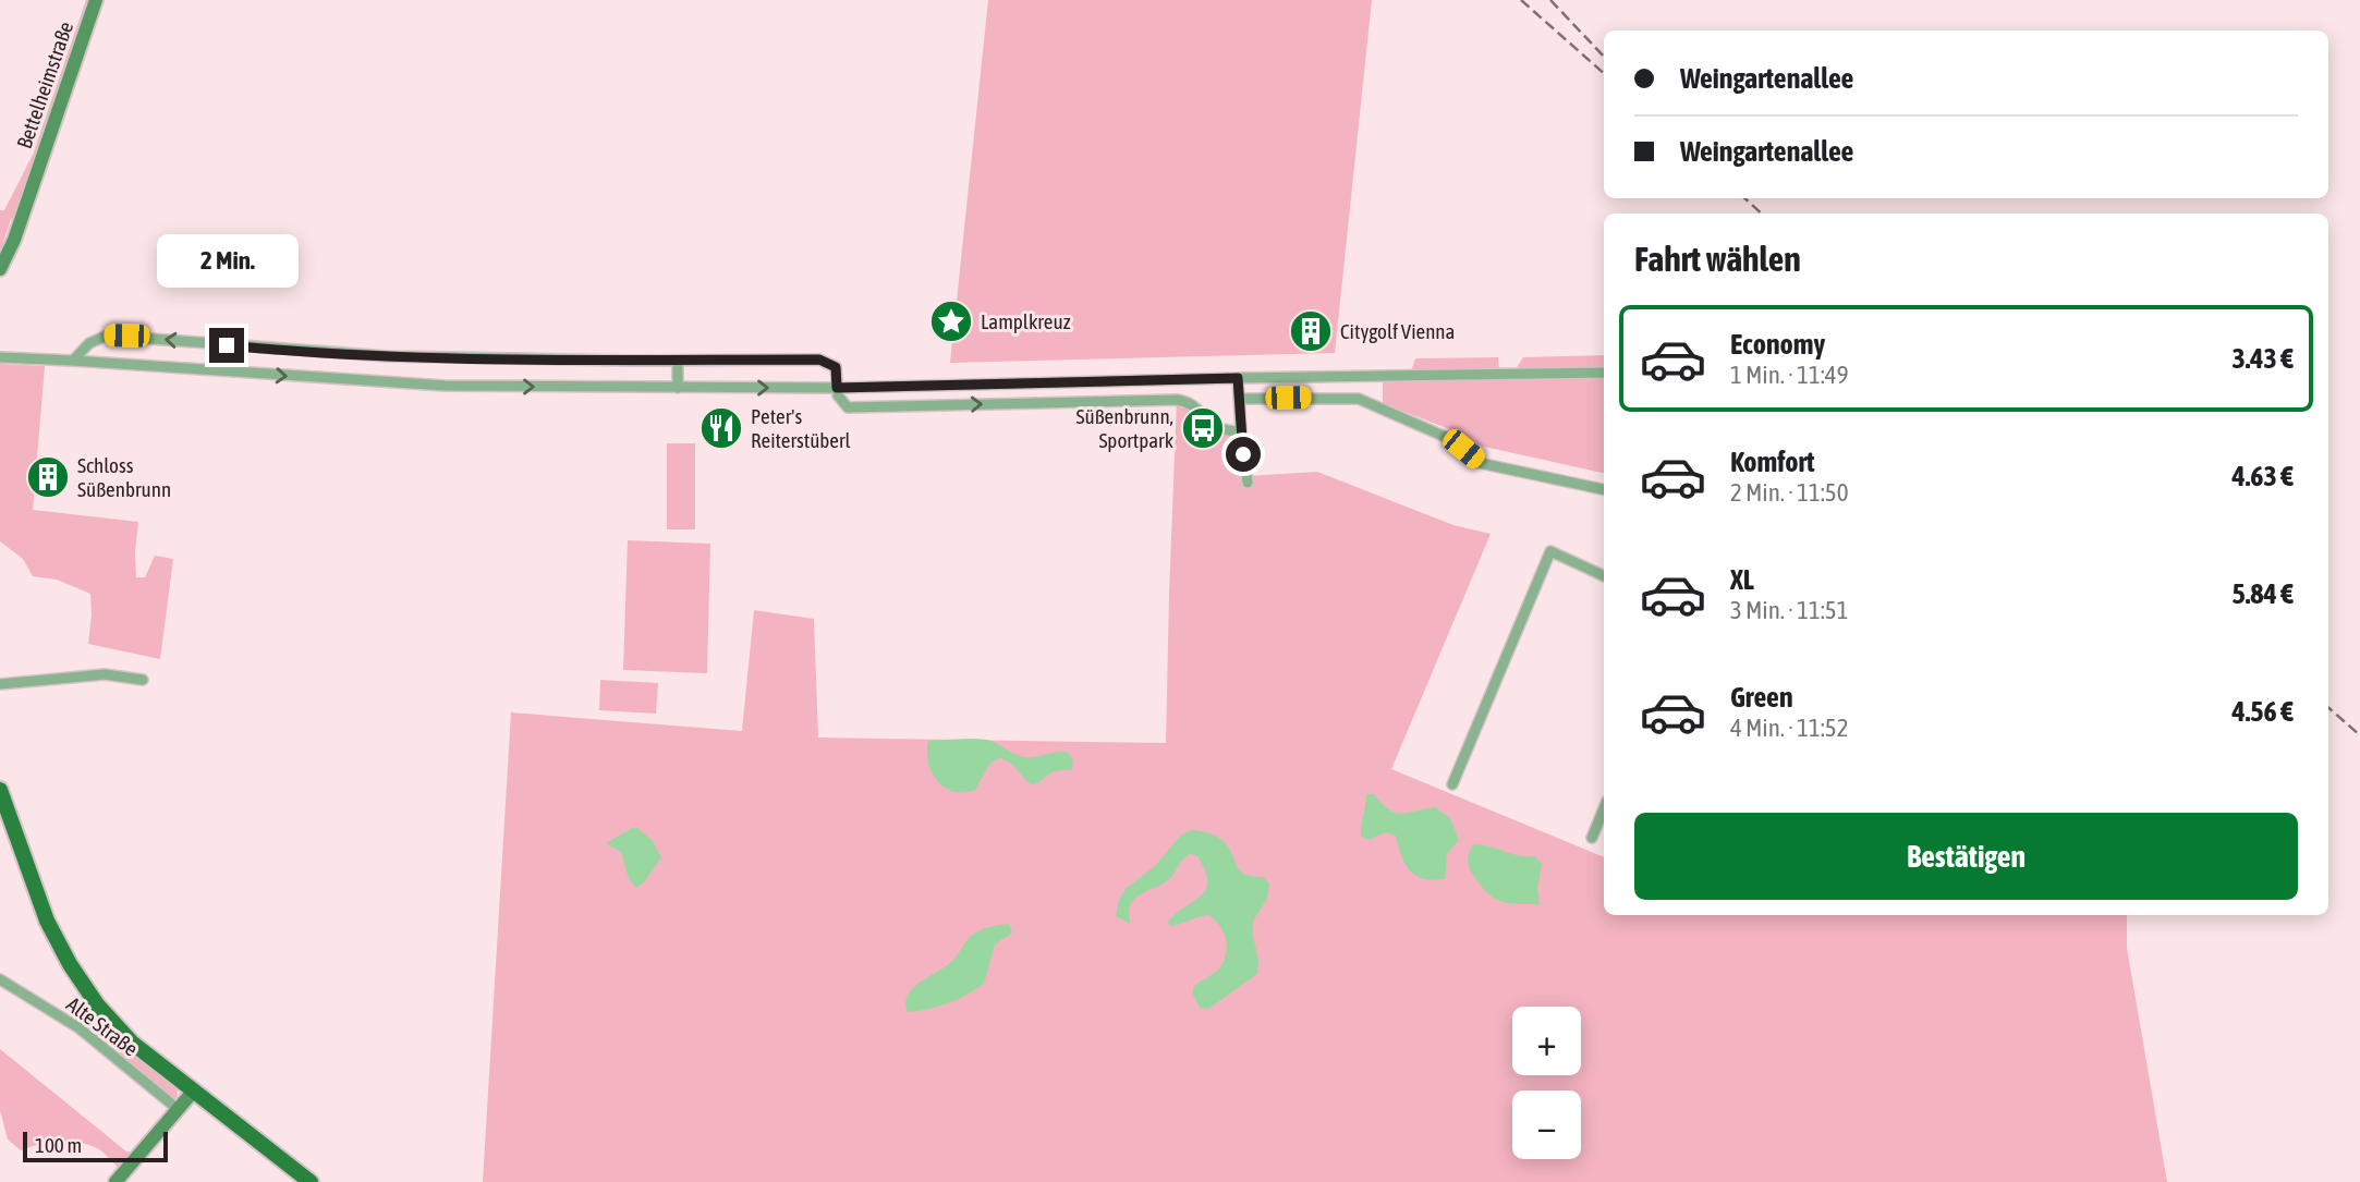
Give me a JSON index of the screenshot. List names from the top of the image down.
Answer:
{
  "streets": {
    "street": ["Bettelheimstraße", "Alte Straße"]
  },
  "places": {
    "place": ["Lamplkreuz"],
    "building": ["Citygolf Vienna", "Schloss Süßenbrunn"],
    "restaurant": ["Peter's Reiterstüberl"],
    "bus stop": ["Süßenbrunn, Sportpark"]
  },
  "scale_bar": "100 m",
  "page": {
    "banner": ["Weingartenallee", "Weingartenallee"],
    "heading": "Fahrt wählen",
    "bubble": "2 Min.",
    "list": [
      {
        "name": "Economy",
        "note": "1 Min. · 11:49",
        "value": "3.43 €"
      },
      {
        "name": "Komfort",
        "note": "2 Min. · 11:50",
        "value": "4.63 €"
      },
      {
        "name": "XL",
        "note": "3 Min. · 11:51",
        "value": "5.84 €"
      },
      {
        "name": "Green",
        "note": "4 Min. · 11:52",
        "value": "4.56 €"
      }
    ],
    "buttons": "Bestätigen",
    "map_buttons": ["+", "−"],
    "scale": "100 m"
  }
}
